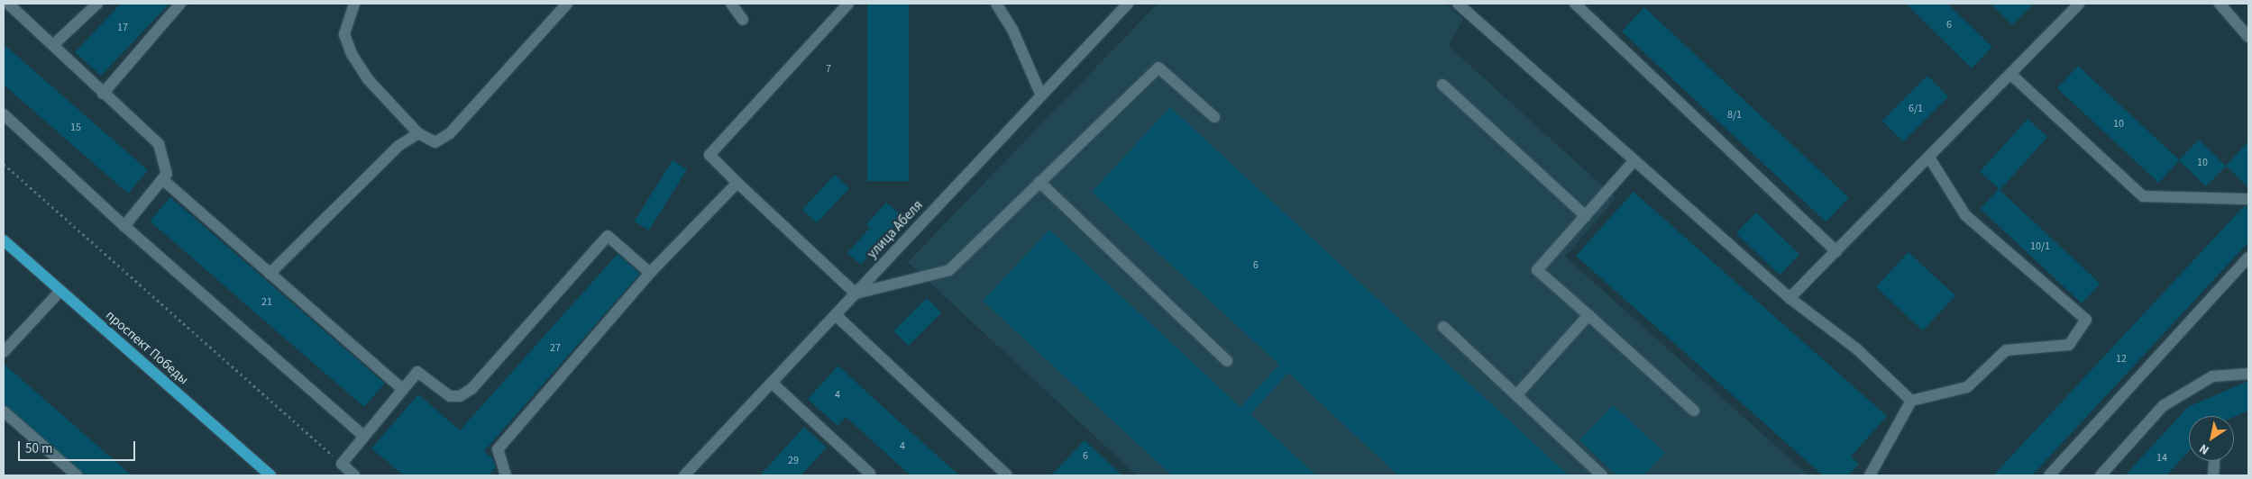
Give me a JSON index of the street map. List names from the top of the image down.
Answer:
{
  "streets": {
    "main road": ["проспект Победы"],
    "street": ["улица Абеля"]
  },
  "house_numbers": [
    "6",
    "17",
    "7",
    "6/1",
    "8/1",
    "10",
    "15",
    "10",
    "10/1",
    "6",
    "21",
    "27",
    "12",
    "4",
    "4",
    "6",
    "14",
    "29"
  ],
  "scale_bar": "50 m",
  "north": "bottom left"
}
